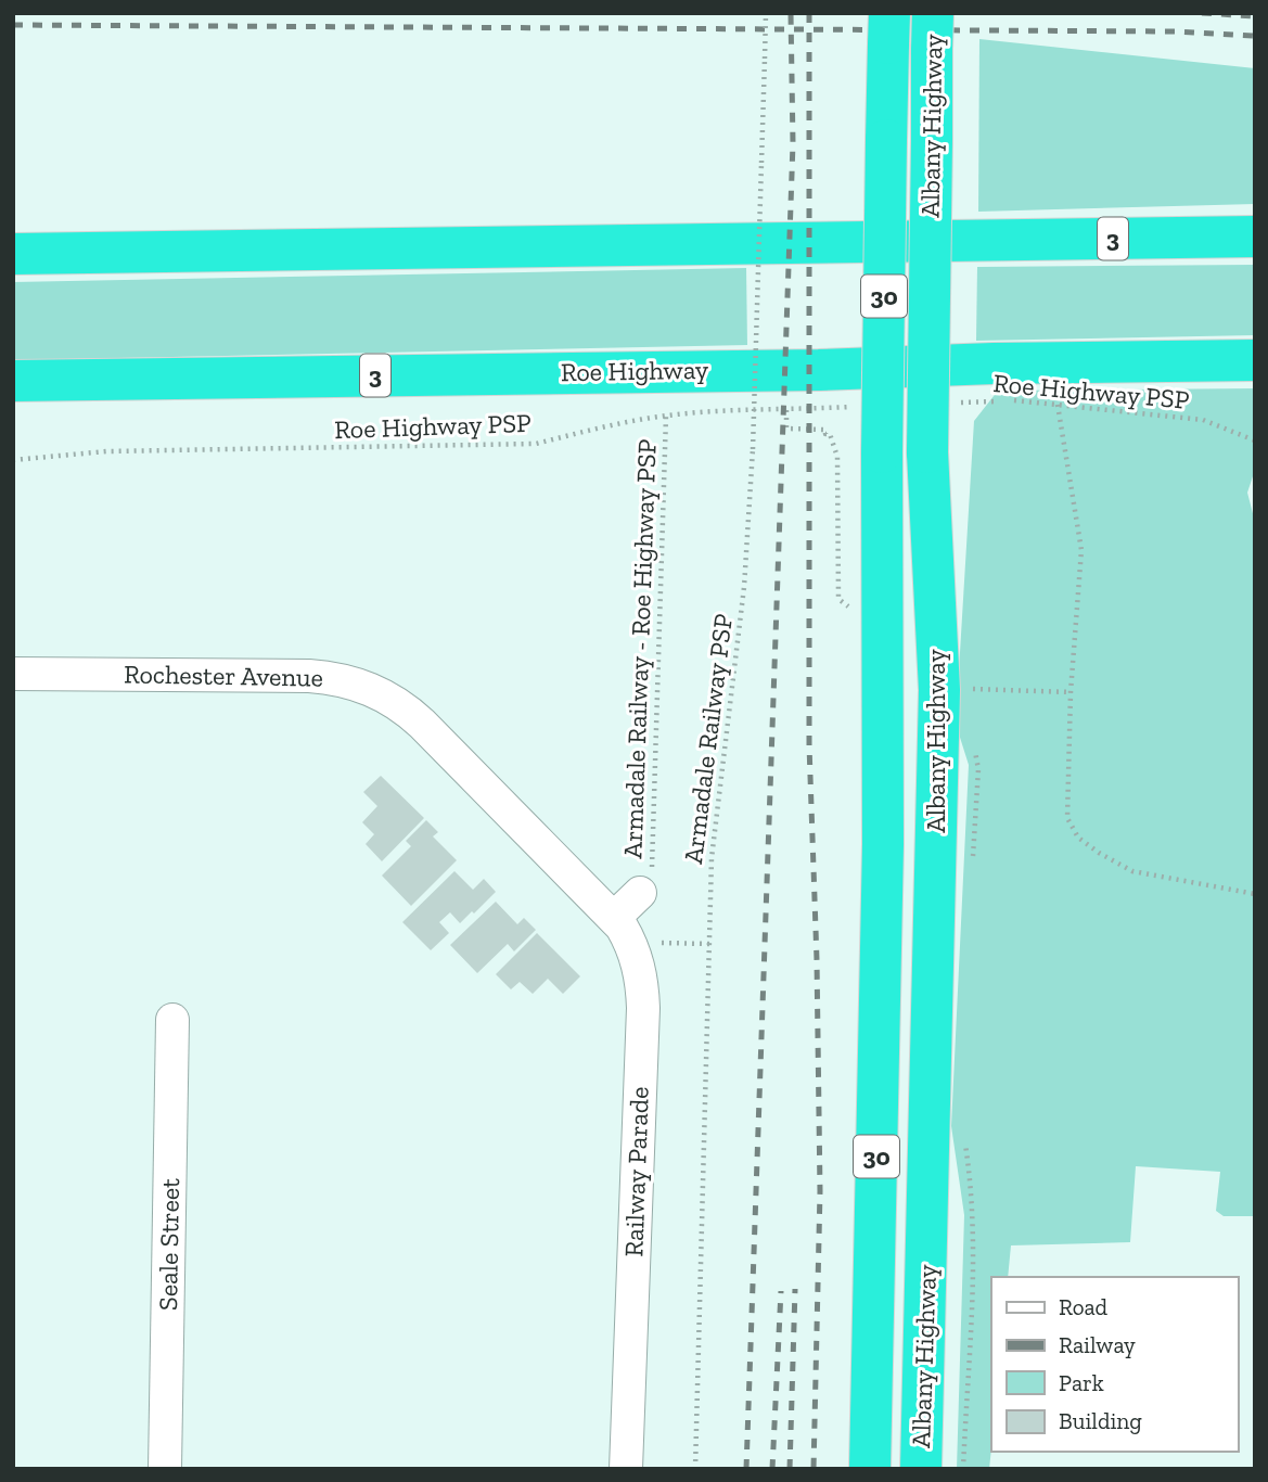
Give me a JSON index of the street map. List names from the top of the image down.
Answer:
{
  "streets": {
    "highway": [
      "Albany Highway",
      "3",
      "30",
      "Roe Highway"
    ],
    "street": ["Rochester Avenue", "Railway Parade", "Seale Street"],
    "path": ["Roe Highway PSP", "Armadale Railway - Roe Highway PSP", "Armadale Railway PSP"]
  },
  "crossings": [
    ["Roe Highway PSP", "Armadale Railway - Roe Highway PSP"],
    ["Rochester Avenue", "Railway Parade"]
  ],
  "legend": [
    "Road",
    "Railway",
    "Park",
    "Building"
  ]
}
